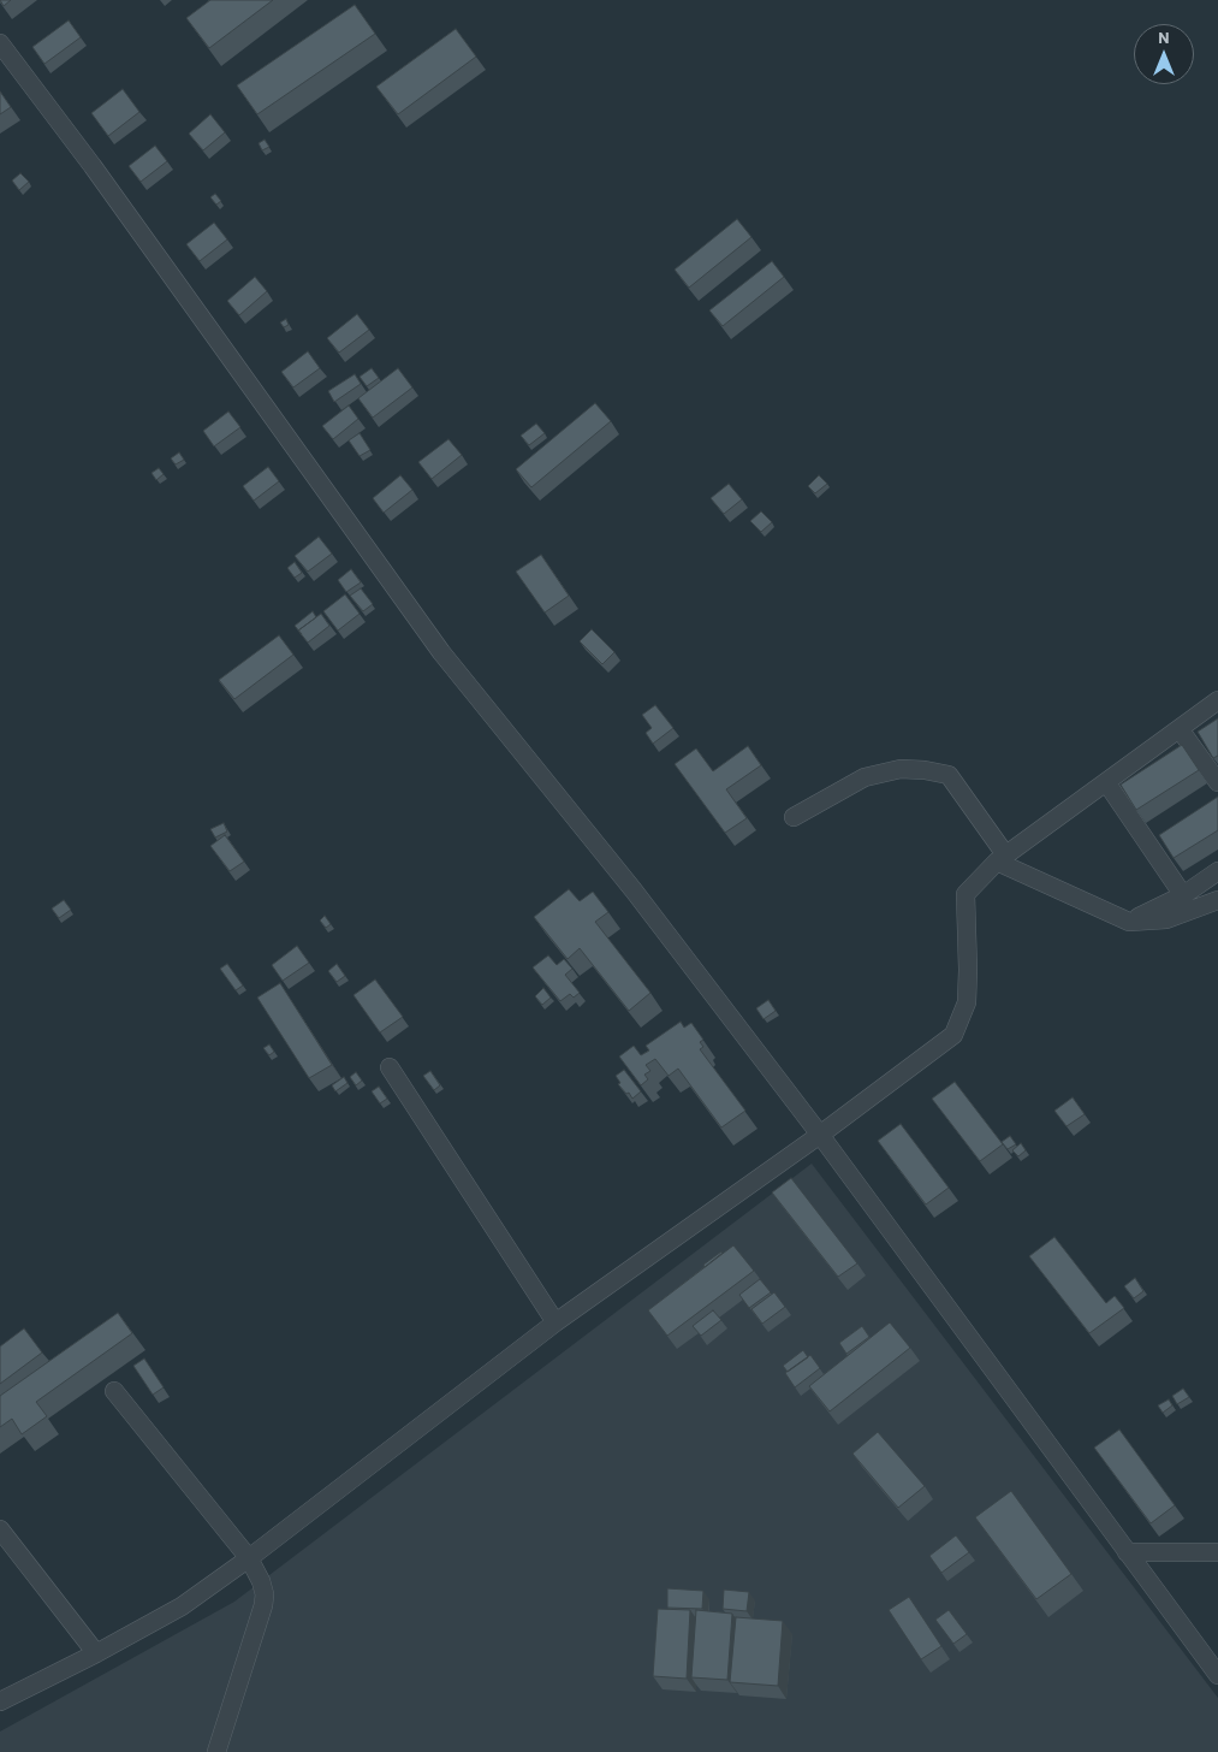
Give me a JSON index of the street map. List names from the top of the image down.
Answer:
{
  "north": "top"
}
